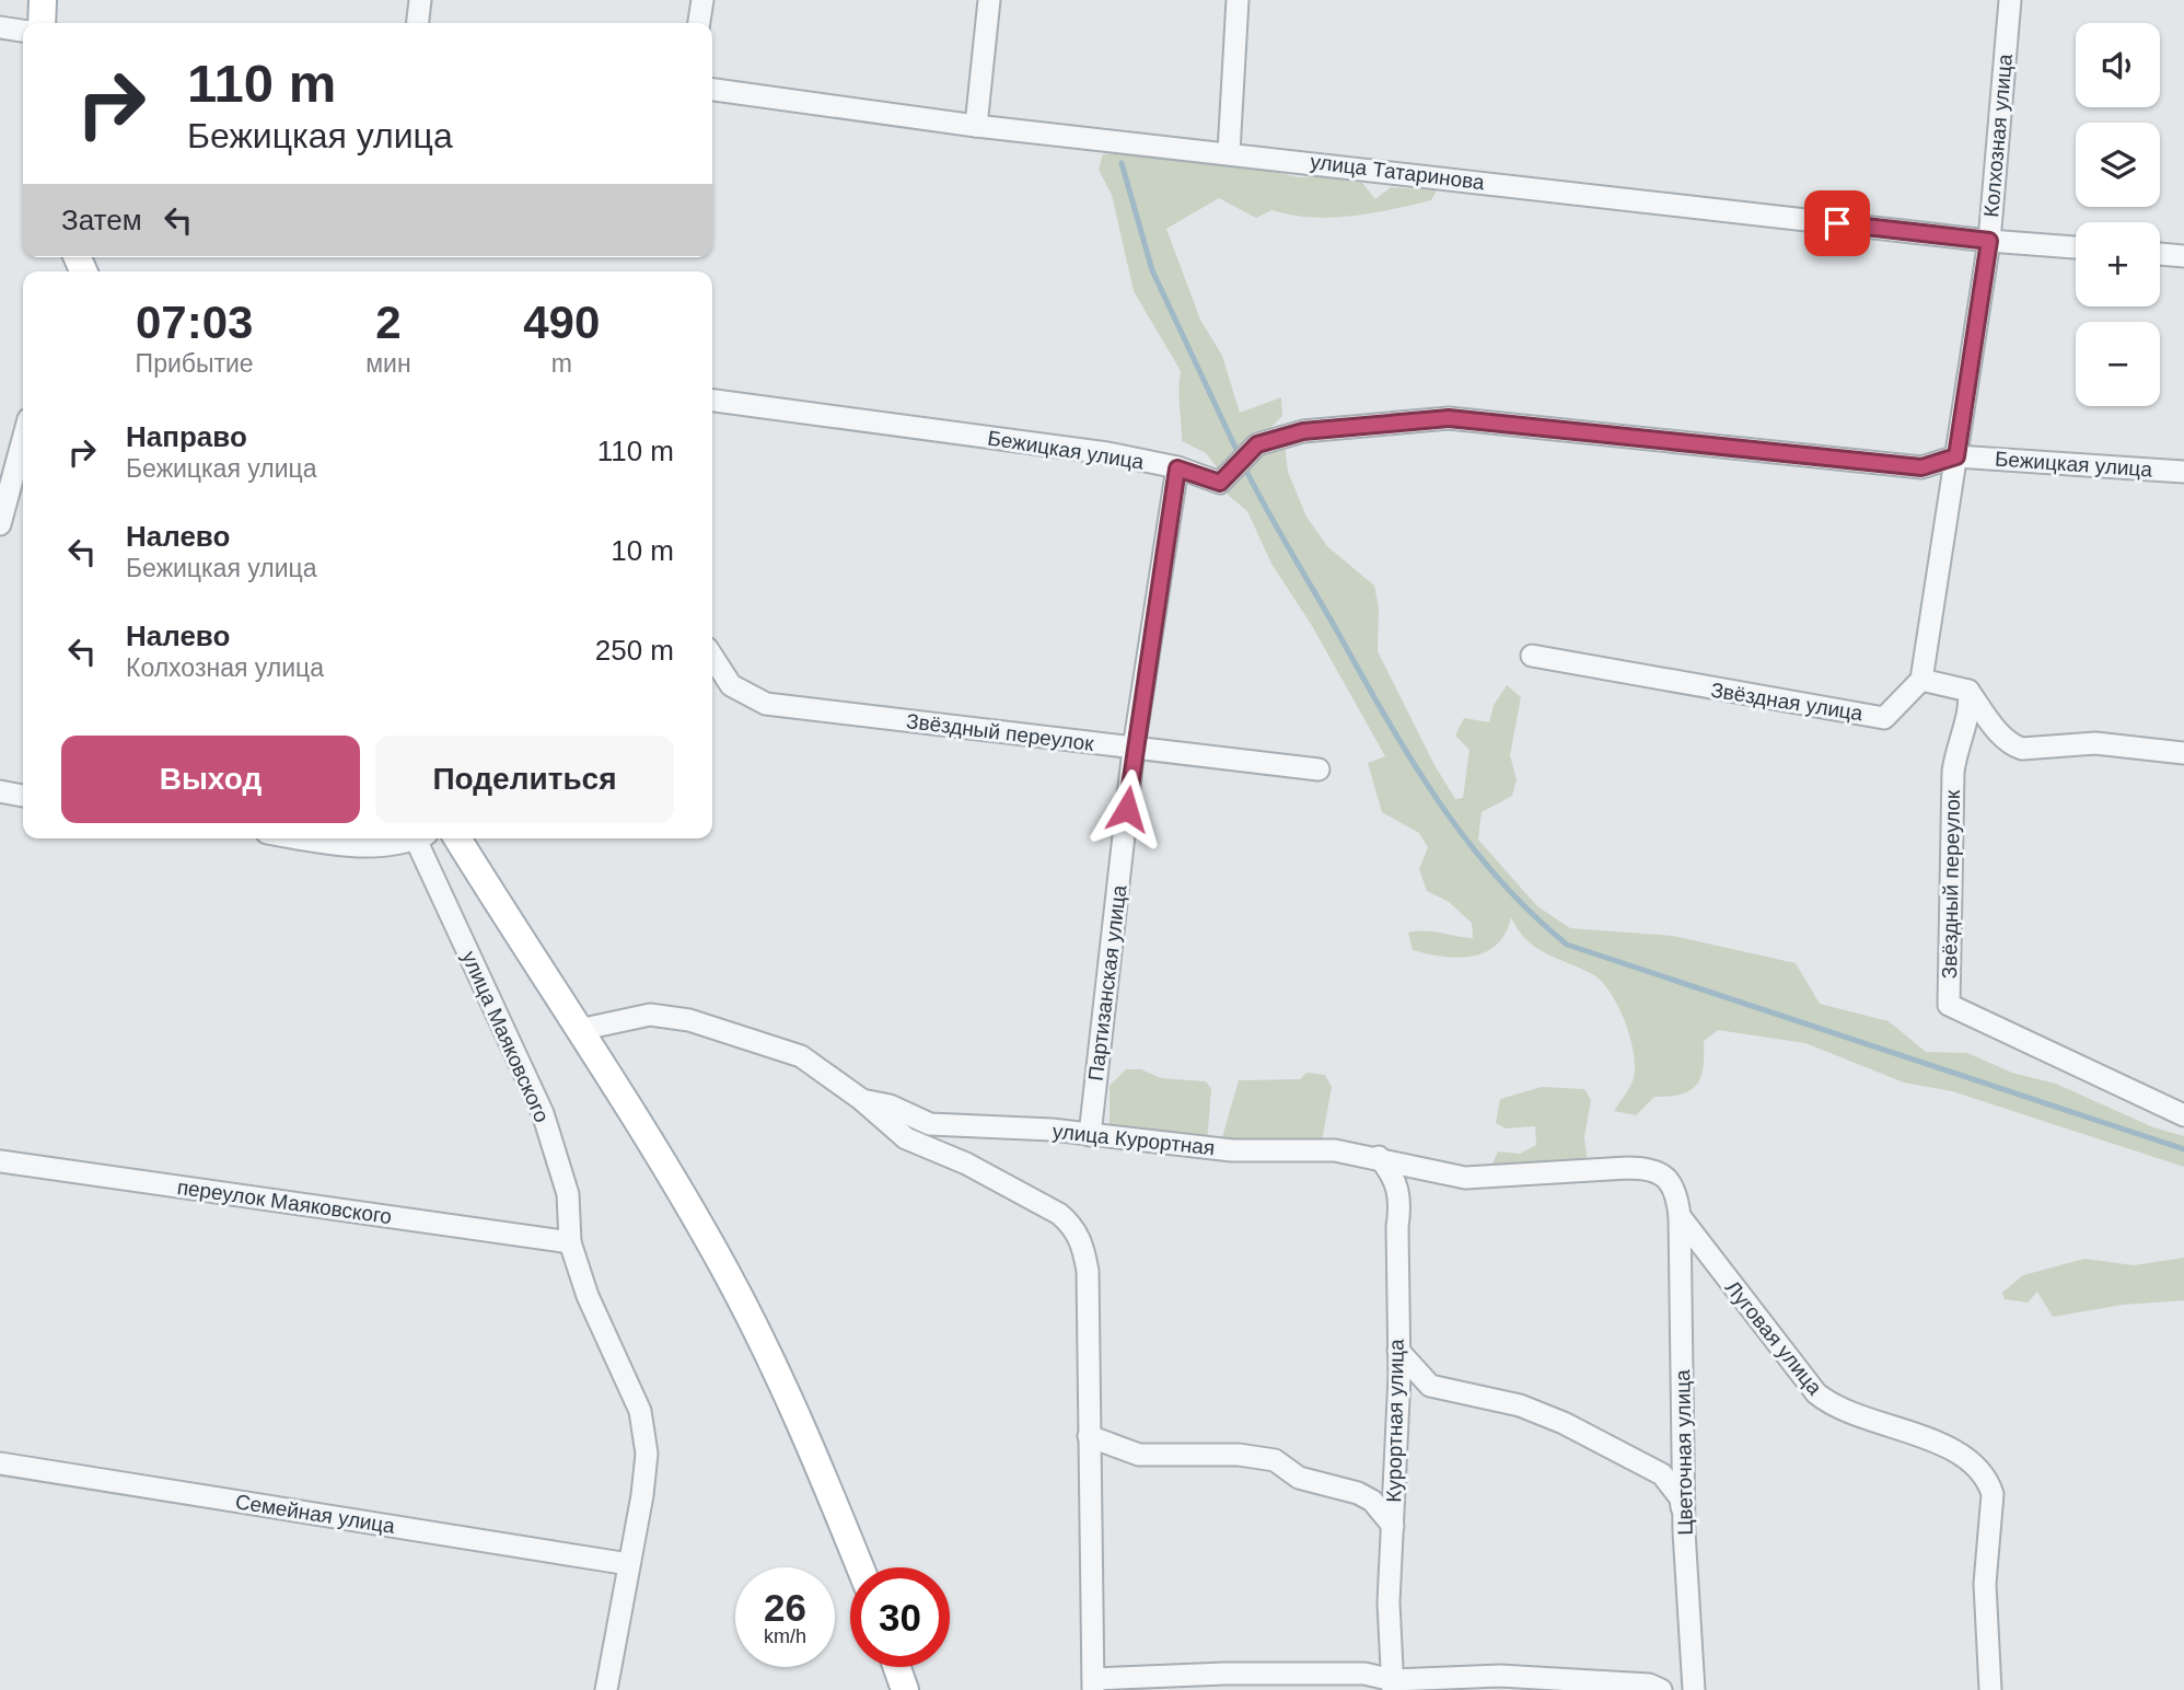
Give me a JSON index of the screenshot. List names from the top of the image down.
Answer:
{
  "streets": {
    "street": [
      "Колхозная улица",
      "улица Татаринова",
      "Бежицкая улица",
      "Звёздная улица",
      "Звёздный переулок",
      "Партизанская улица",
      "улица Маяковского",
      "улица Курортная",
      "переулок Маяковского",
      "Луговая улица",
      "Курортная улица",
      "Цветочная улица",
      "Семейная улица"
    ]
  },
  "crossings": [
    ["Колхозная улица", "улица Татаринова"],
    ["Колхозная улица", "Бежицкая улица"],
    ["Колхозная улица", "Звёздная улица"],
    ["Бежицкая улица", "Партизанская улица"],
    ["Звёздный переулок", "Партизанская улица"],
    ["Партизанская улица", "улица Курортная"],
    ["улица Маяковского", "переулок Маяковского"],
    ["улица Маяковского", "Семейная улица"],
    ["улица Курортная", "Луговая улица"],
    ["улица Курортная", "Курортная улица"],
    ["улица Курортная", "Цветочная улица"],
    ["Луговая улица", "Цветочная улица"]
  ],
  "page": {
    "map_buttons": ["+", "−"],
    "turn": ["110 m", "Бежицкая улица"],
    "then": "Затем",
    "eta": [
      "07:03",
      "Прибытие",
      "2",
      "мин",
      "490",
      "m"
    ],
    "list": [
      {
        "name": "Направо",
        "note": "Бежицкая улица",
        "value": "110 m"
      },
      {
        "name": "Налево",
        "note": "Бежицкая улица",
        "value": "10 m"
      },
      {
        "name": "Налево",
        "note": "Колхозная улица",
        "value": "250 m"
      }
    ],
    "buttons": ["Выход", "Поделиться"],
    "speed": "26 km/h",
    "limit": "30"
  }
}
